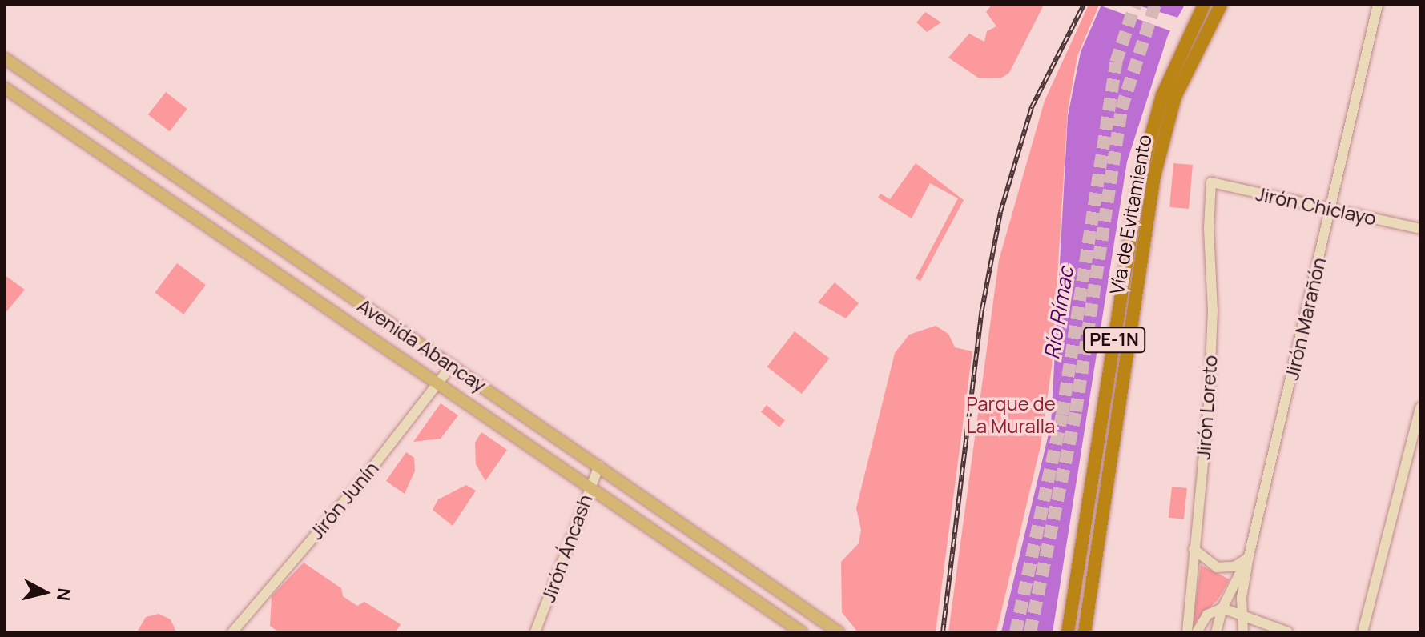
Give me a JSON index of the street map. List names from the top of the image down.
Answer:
{
  "streets": {
    "highway": ["Vía de Evitamiento", "PE-1N"],
    "main road": [
      "Jirón Chiclayo",
      "Jirón Marañón",
      "Avenida Abancay",
      "Jirón Loreto",
      "Jirón Junín",
      "Jirón Áncash"
    ]
  },
  "crossings": [
    ["Jirón Chiclayo", "Jirón Marañón"],
    ["Jirón Chiclayo", "Jirón Loreto"],
    ["Avenida Abancay", "Jirón Junín"],
    ["Avenida Abancay", "Jirón Áncash"]
  ],
  "water": ["Río Rímac"],
  "parks": ["Parque de La Muralla"],
  "north": "right"
}
